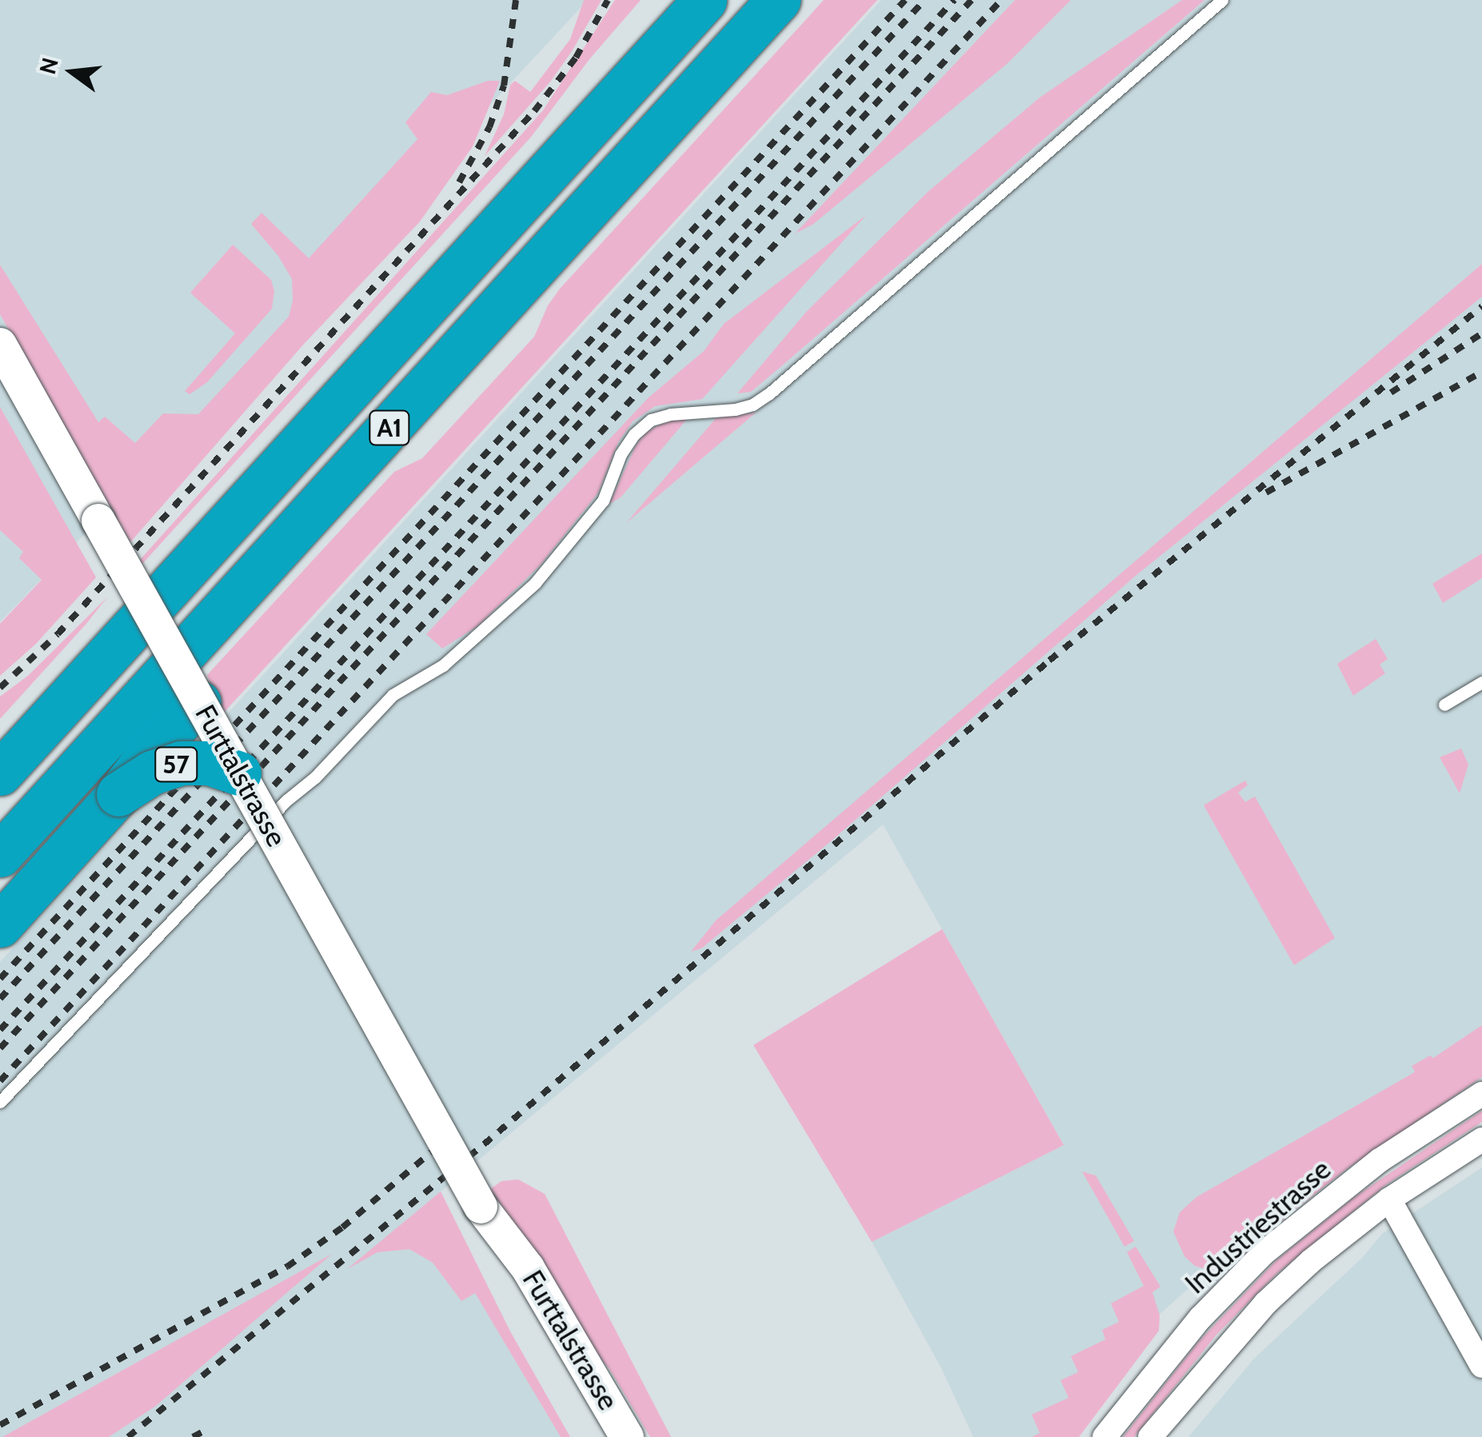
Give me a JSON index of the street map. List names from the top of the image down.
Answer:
{
  "streets": {
    "highway": ["A1", "57"],
    "main road": ["Furttalstrasse"],
    "street": ["Industriestrasse"]
  },
  "crossings": [
    ["57", "Furttalstrasse"]
  ],
  "north": "left"
}
